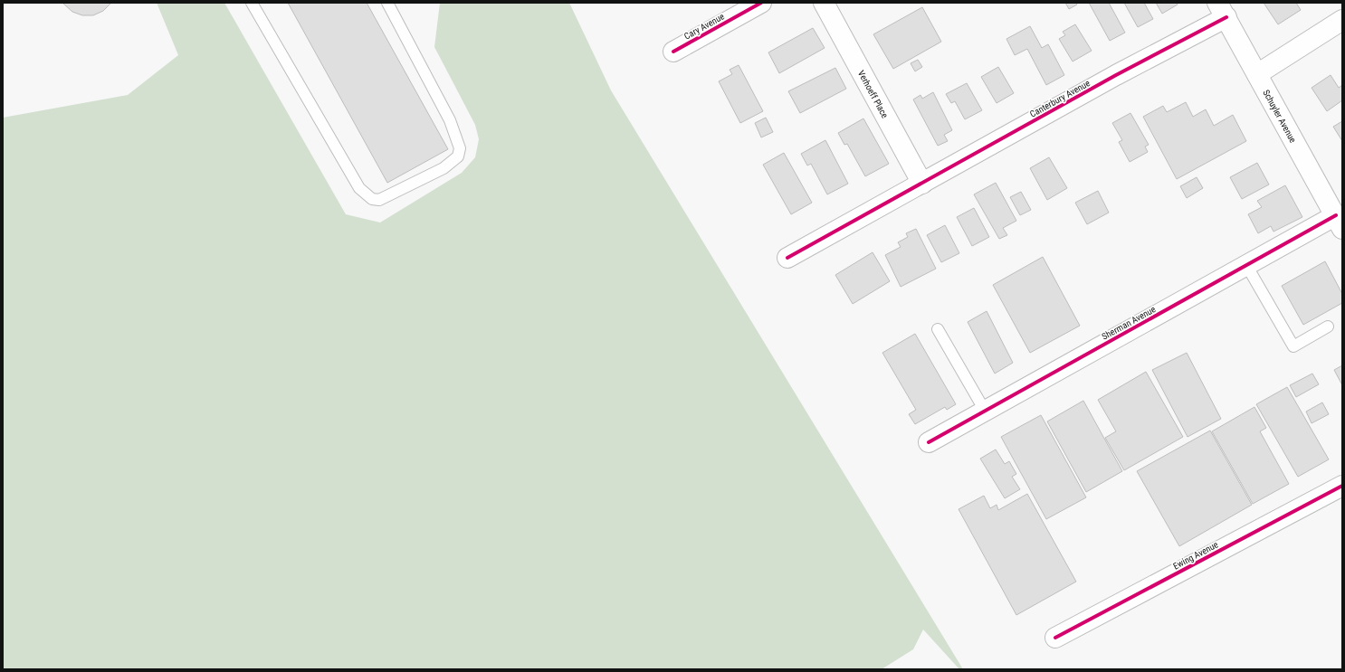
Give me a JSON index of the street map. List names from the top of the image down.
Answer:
{
  "streets": {
    "street": [
      "Cary Avenue",
      "Verhoeff Place",
      "Canterbury Avenue",
      "Schuyler Avenue",
      "Sherman Avenue",
      "Ewing Avenue"
    ]
  },
  "crossings": [
    ["Verhoeff Place", "Canterbury Avenue"],
    ["Canterbury Avenue", "Schuyler Avenue"],
    ["Schuyler Avenue", "Sherman Avenue"]
  ]
}
